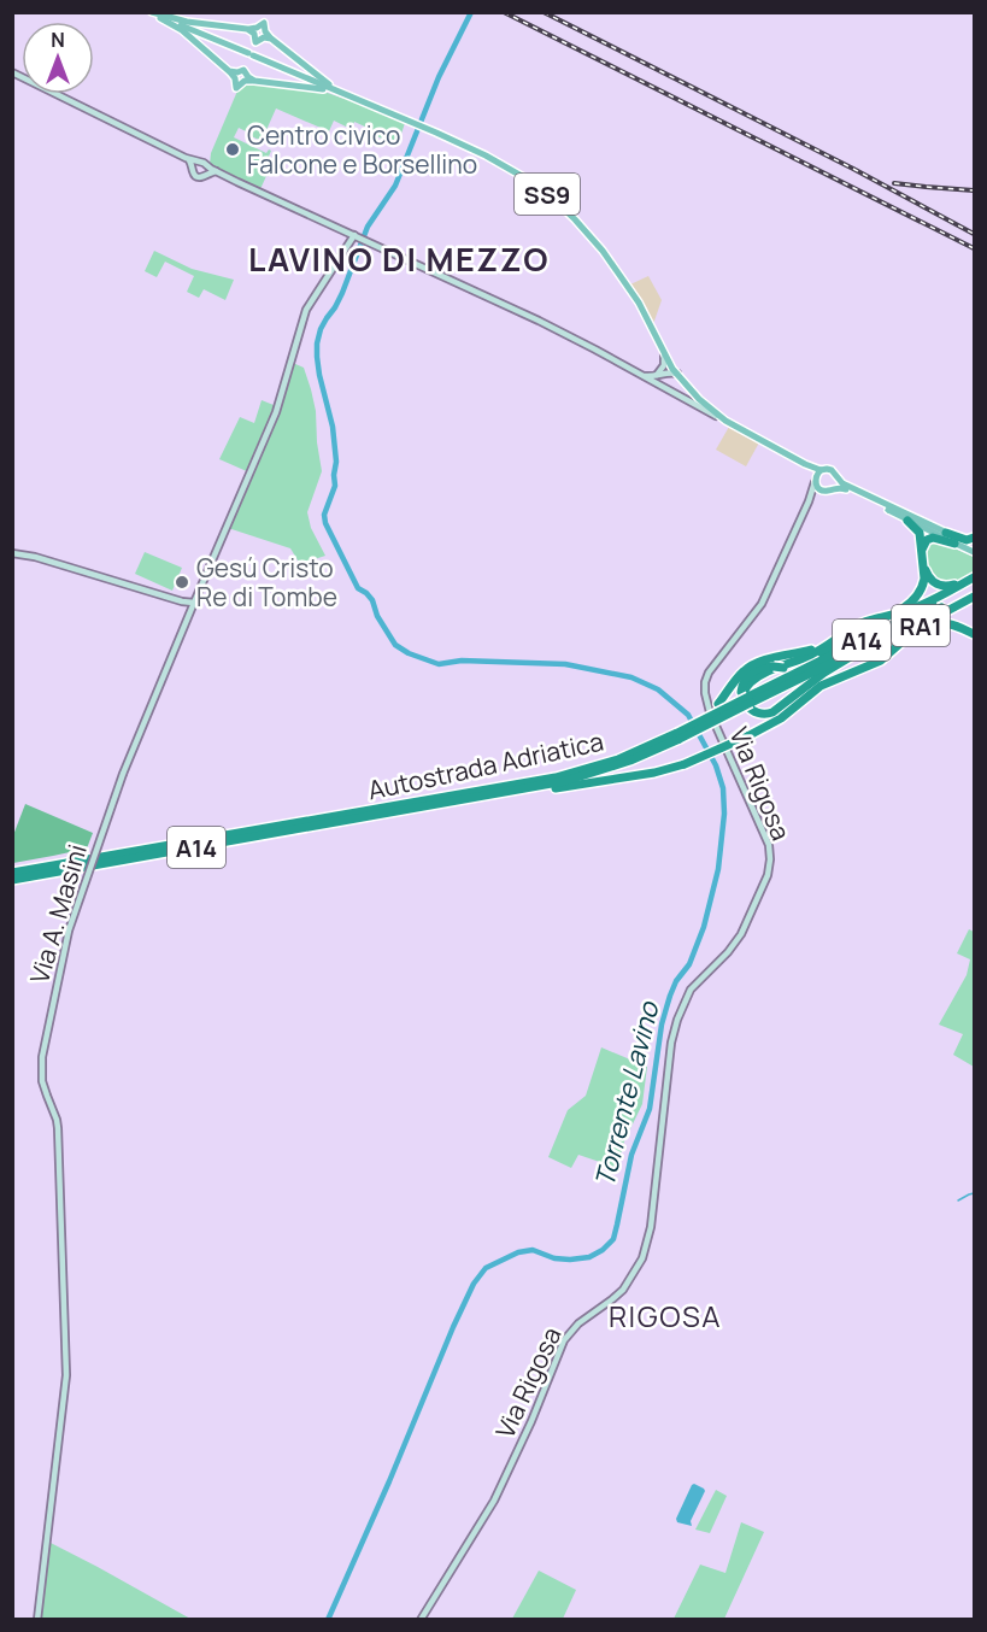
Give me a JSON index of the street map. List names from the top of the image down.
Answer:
{
  "streets": {
    "highway": ["RA1", "A14", "Autostrada Adriatica"],
    "main road": ["SS9", "Via Rigosa", "Via A. Masini"]
  },
  "crossings": [
    ["SS9", "Via Rigosa"]
  ],
  "districts": ["LAVINO DI MEZZO", "RIGOSA"],
  "water": ["Torrente Lavino"],
  "places": ["Centro civico Falcone e Borsellino", "Gesú Cristo Re di Tombe"],
  "north": "top"
}
